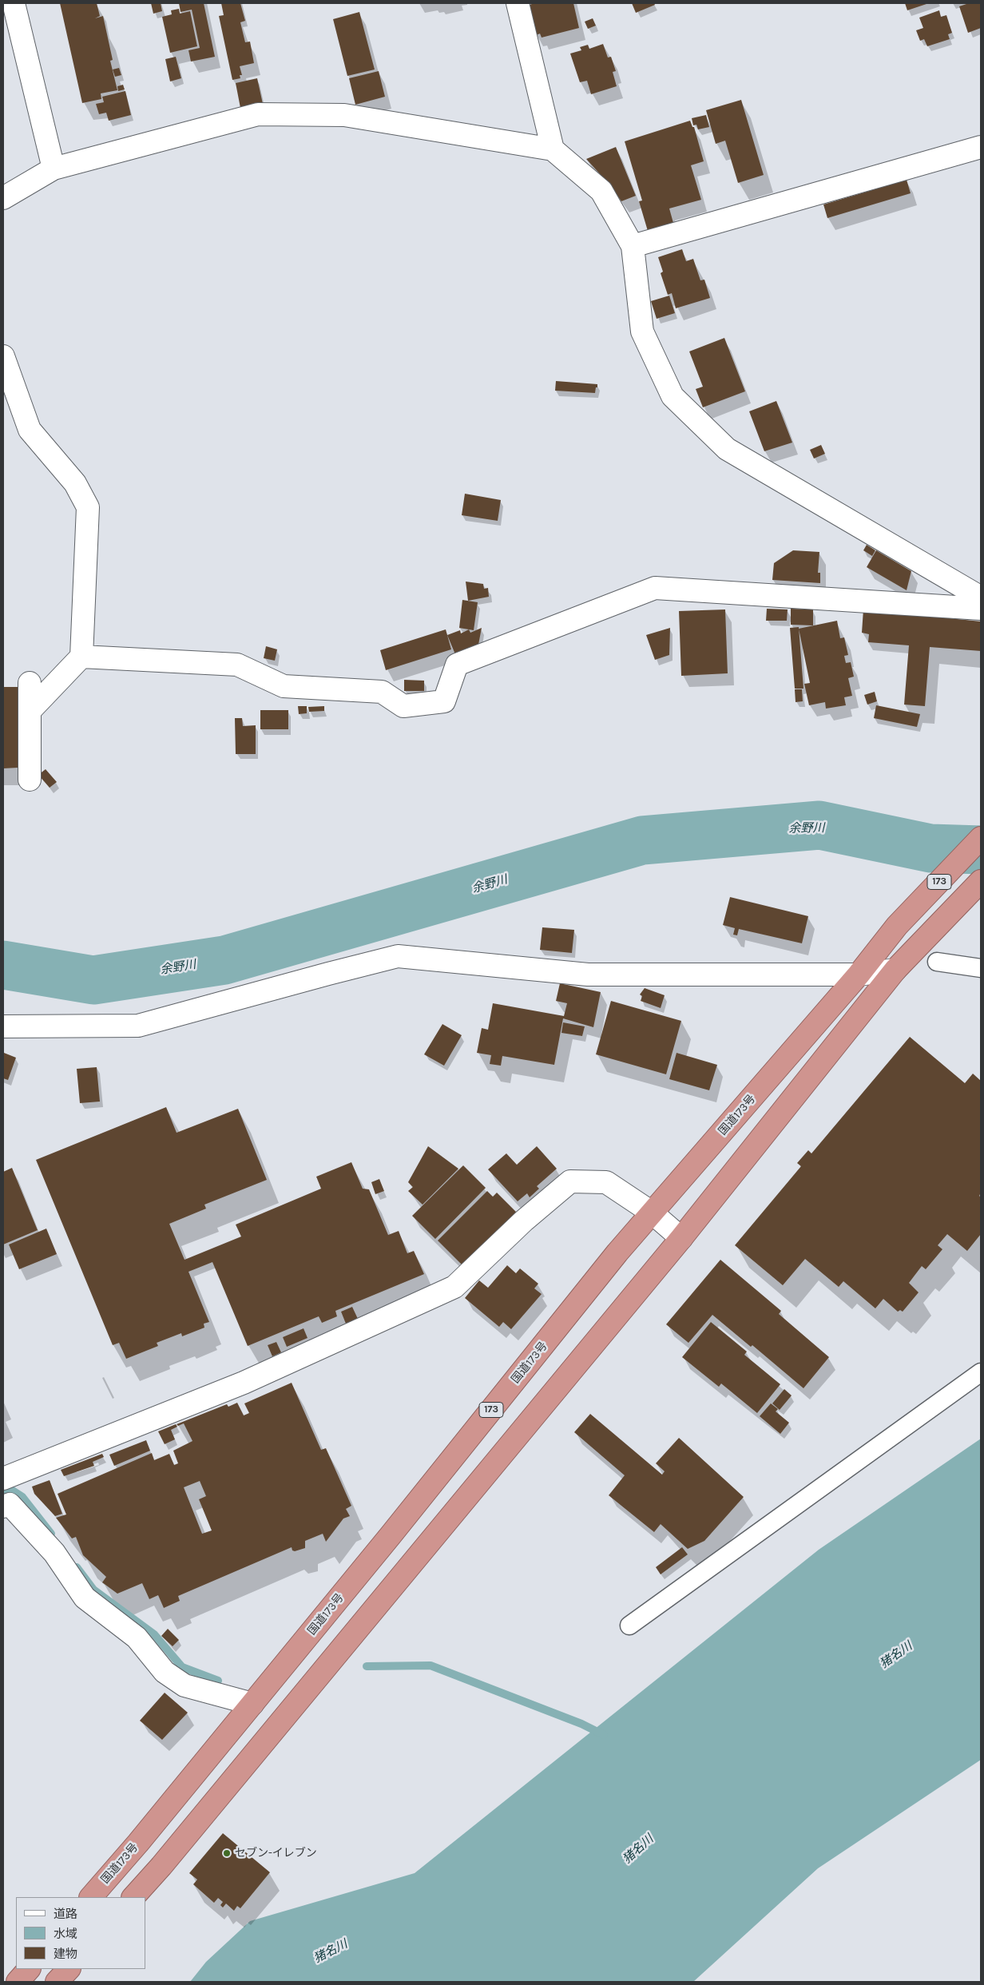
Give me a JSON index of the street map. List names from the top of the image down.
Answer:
{
  "streets": {
    "highway": ["173", "国道173号"]
  },
  "water": ["余野川", "猪名川"],
  "places": ["セブン-イレブン"],
  "legend": ["道路", "水域", "建物"]
}
